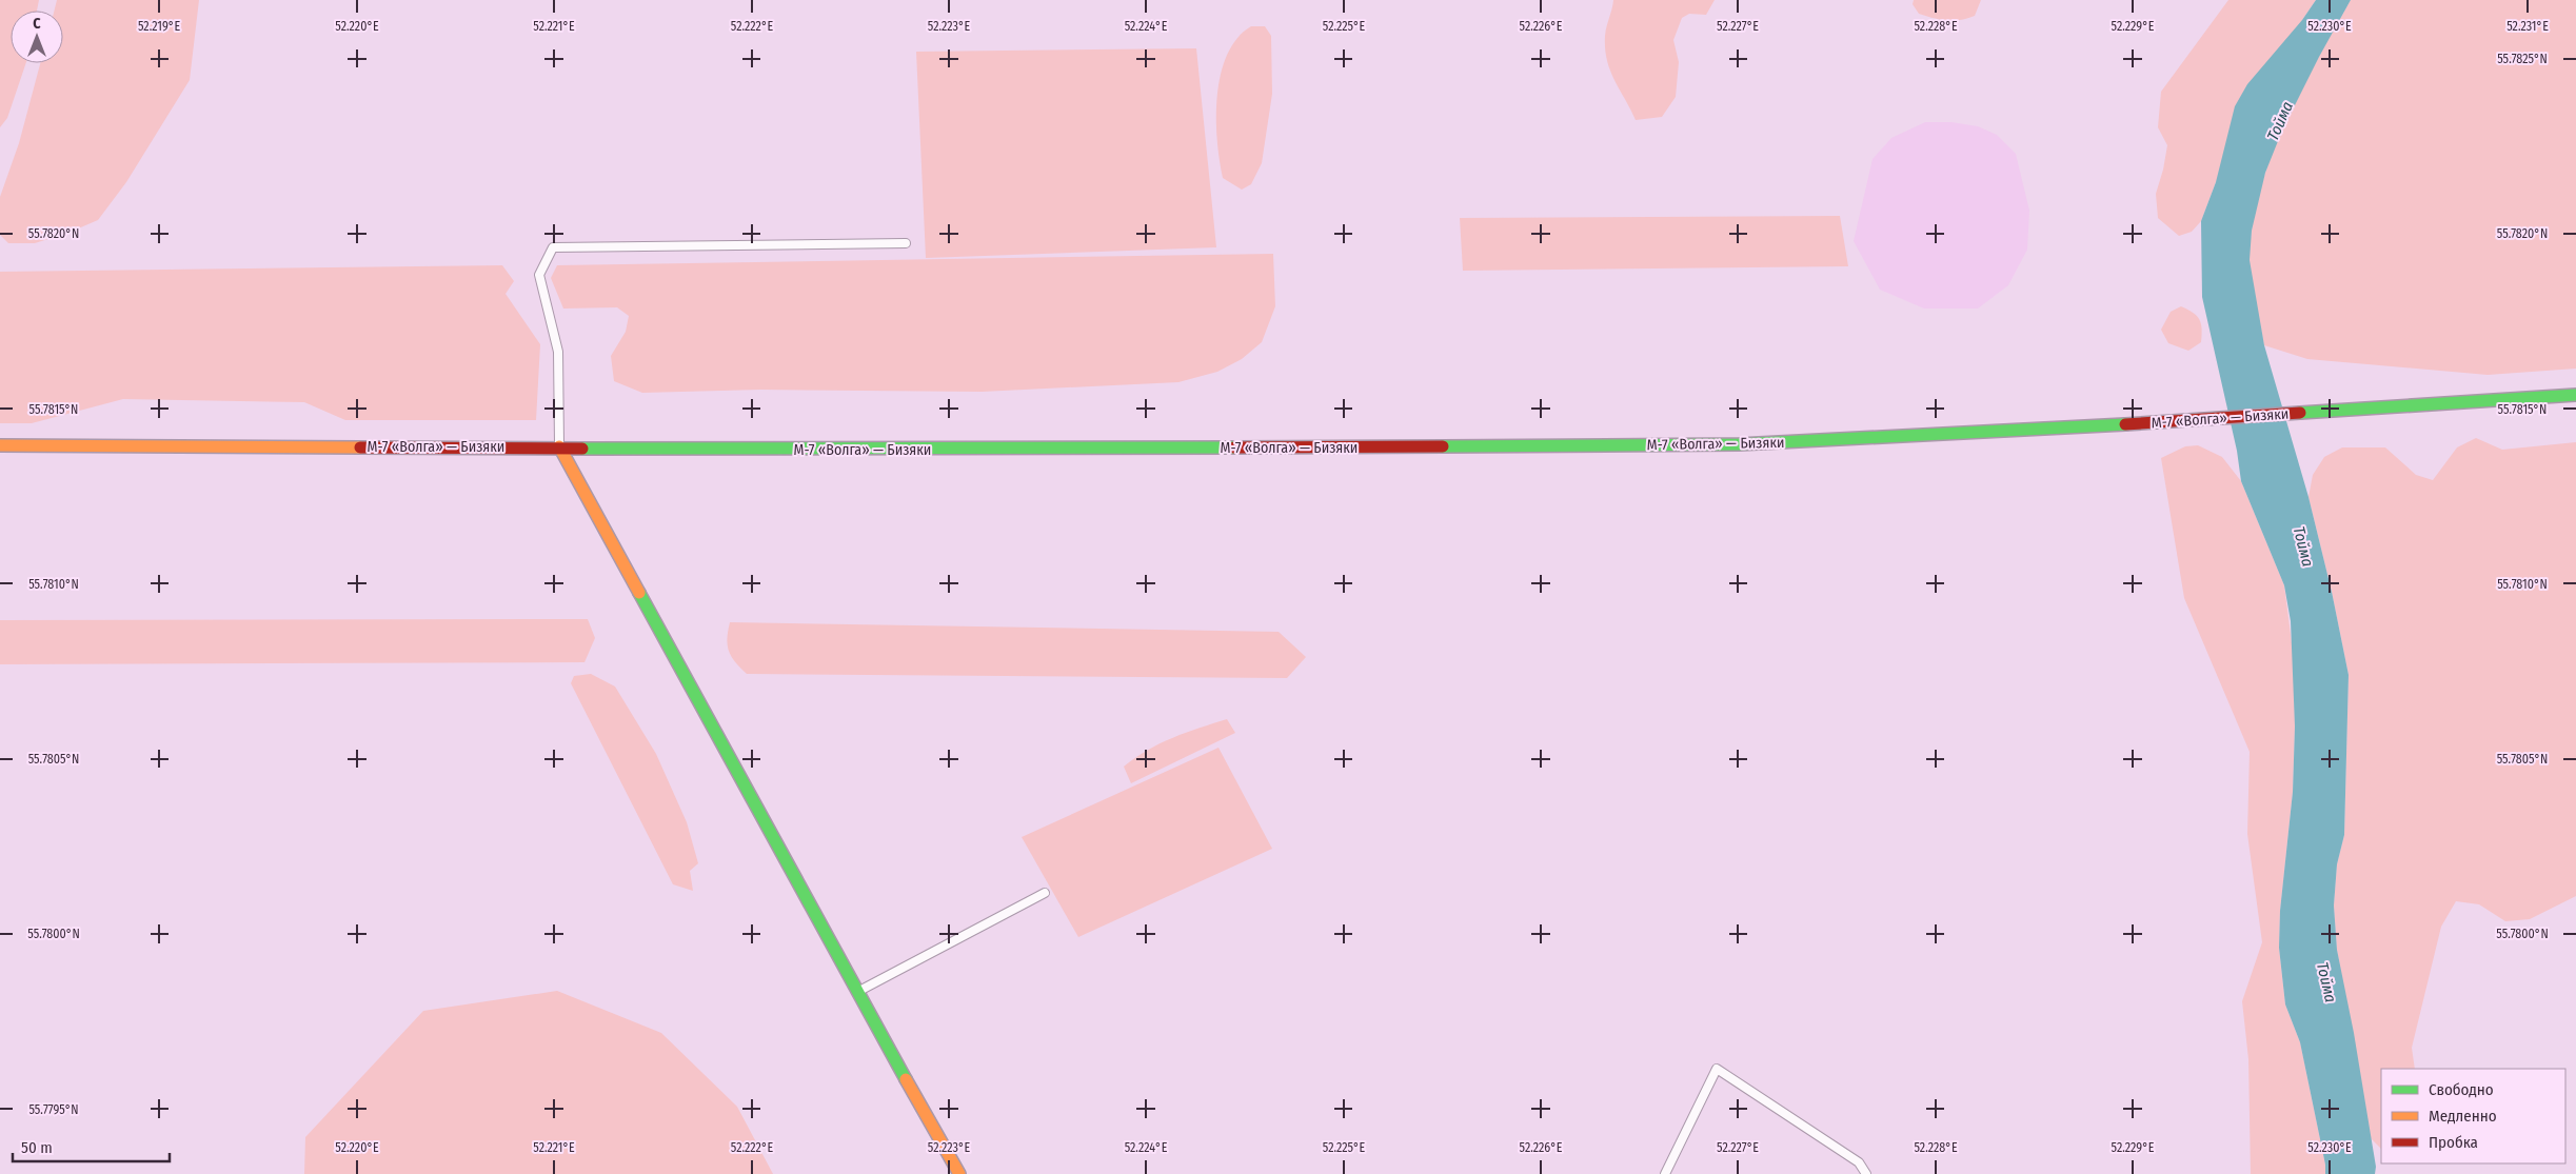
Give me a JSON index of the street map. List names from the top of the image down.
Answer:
{
  "streets": {
    "main road": ["М-7 «Волга» — Бизяки"]
  },
  "water": ["Тойма"],
  "legend": ["Свободно", "Медленно", "Пробка"],
  "scale_bar": "50 m",
  "north": "top",
  "coordinates": [
    "52.219°E",
    "52.220°E",
    "52.221°E",
    "52.222°E",
    "52.223°E",
    "52.224°E",
    "52.225°E",
    "52.226°E",
    "52.227°E",
    "52.228°E",
    "52.229°E",
    "52.230°E",
    "52.231°E",
    "55.7825°N",
    "55.7820°N",
    "55.7815°N",
    "55.7810°N",
    "55.7805°N",
    "55.7800°N",
    "55.7795°N"
  ]
}
